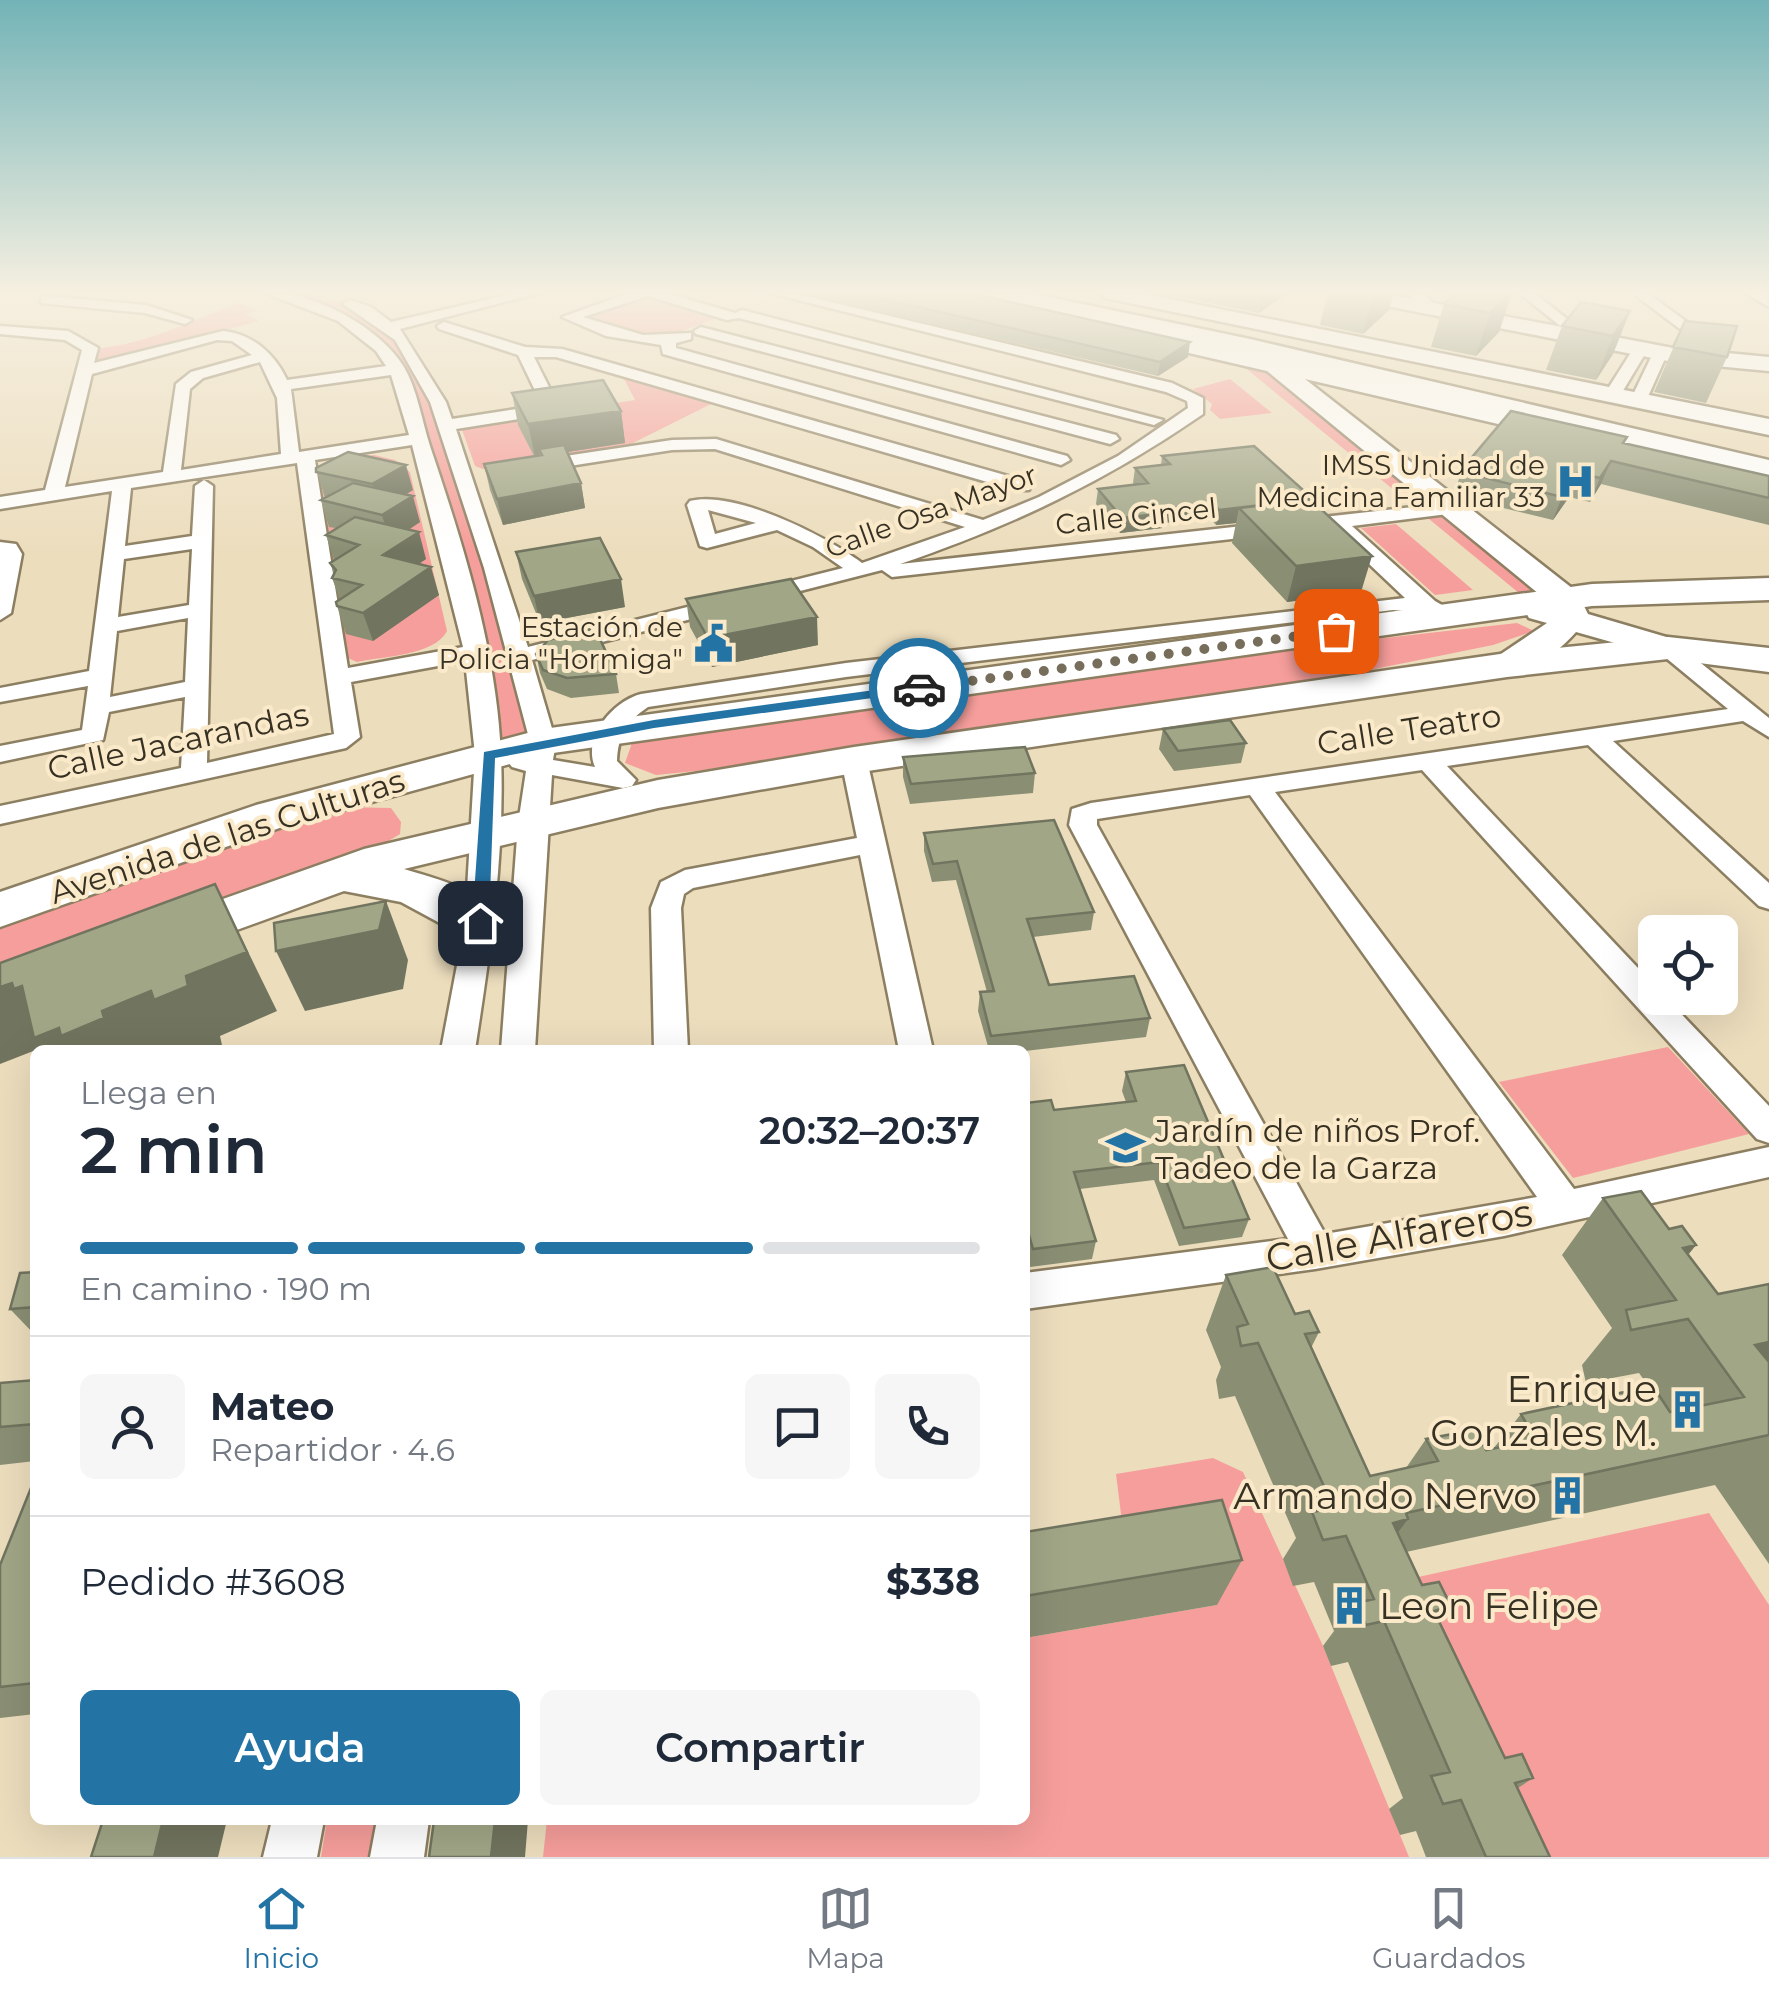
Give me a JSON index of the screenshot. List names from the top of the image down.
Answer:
{
  "streets": {
    "main road": ["Avenida de las Culturas"],
    "street": [
      "Calle Osa Mayor",
      "Calle Cincel",
      "Calle Teatro",
      "Calle Jacarandas",
      "Calle Alfareros"
    ]
  },
  "crossings": [
    ["Calle Osa Mayor", "Calle Cincel"],
    ["Calle Teatro", "Calle Alfareros"]
  ],
  "places": {
    "hospital": ["IMSS Unidad de Medicina Familiar 33"],
    "public building": ["Estación de Policia \"Hormiga\""],
    "school or university": ["Jardín de niños Prof. Tadeo de la Garza"],
    "building": ["Enrique Gonzales M.", "Armando Nervo", "Leon Felipe"]
  },
  "page": {
    "heading": ["2 min", "Llega en", "20:32–20:37"],
    "panel": [
      "Mateo",
      "Repartidor · 4.6",
      "Pedido #3608",
      "$338"
    ],
    "bar": "En camino · 190 m",
    "buttons": ["Ayuda", "Compartir"],
    "tabs": ["Inicio", "Mapa", "Guardados"]
  }
}
